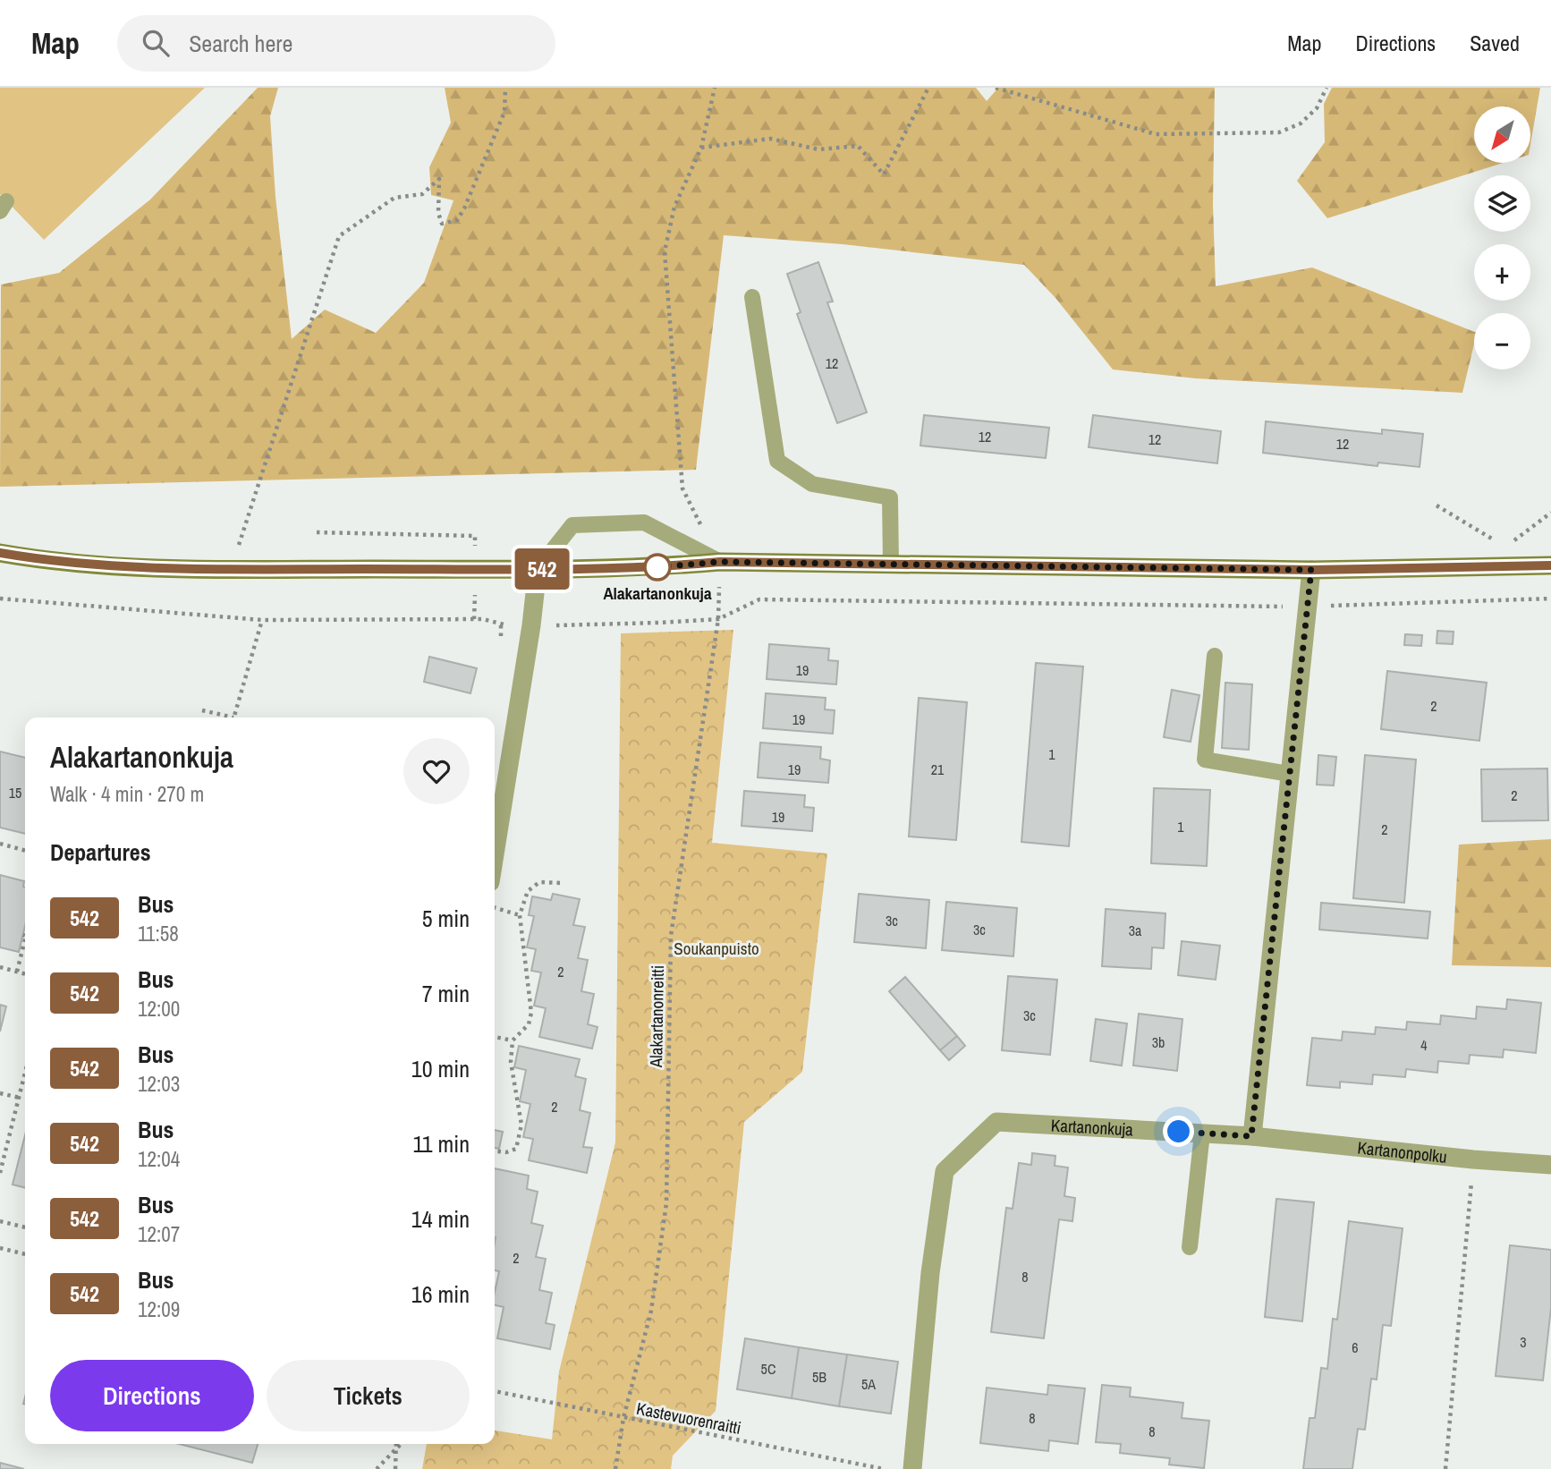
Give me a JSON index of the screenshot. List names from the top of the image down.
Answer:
{
  "streets": {
    "street": ["Kartanonkuja", "Kartanonpolku"],
    "path": ["Alakartanonreitti", "Kastevuorenraitti"]
  },
  "crossings": [
    ["Alakartanonreitti", "Kastevuorenraitti"],
    ["Kartanonkuja", "Kartanonpolku"]
  ],
  "parks": ["Soukanpuisto"],
  "places": ["Alakartanonkuja"],
  "lines": ["bus line 542"],
  "house_numbers": [
    "12",
    "12",
    "12",
    "12",
    "19",
    "2",
    "19",
    "1",
    "19",
    "21",
    "15",
    "2",
    "19",
    "1",
    "2",
    "3c",
    "3c",
    "3a",
    "2",
    "3c",
    "3b",
    "4",
    "2",
    "2",
    "8",
    "3",
    "6",
    "5C",
    "5B",
    "5A",
    "8",
    "8"
  ],
  "north": "bottom left",
  "page": {
    "header": "Map",
    "search": "Search here",
    "nav": ["Map", "Directions", "Saved"],
    "on_map": "542",
    "map_buttons": ["+", "−"],
    "heading": [
      ["Alakartanonkuja", "Walk · 4 min · 270 m"],
      "Departures"
    ],
    "list": [
      {
        "mark": "542",
        "name": "Bus",
        "note": "11:58",
        "value": "5 min"
      },
      {
        "mark": "542",
        "name": "Bus",
        "note": "12:00",
        "value": "7 min"
      },
      {
        "mark": "542",
        "name": "Bus",
        "note": "12:03",
        "value": "10 min"
      },
      {
        "mark": "542",
        "name": "Bus",
        "note": "12:04",
        "value": "11 min"
      },
      {
        "mark": "542",
        "name": "Bus",
        "note": "12:07",
        "value": "14 min"
      },
      {
        "mark": "542",
        "name": "Bus",
        "note": "12:09",
        "value": "16 min"
      }
    ],
    "buttons": ["Directions", "Tickets"]
  }
}
